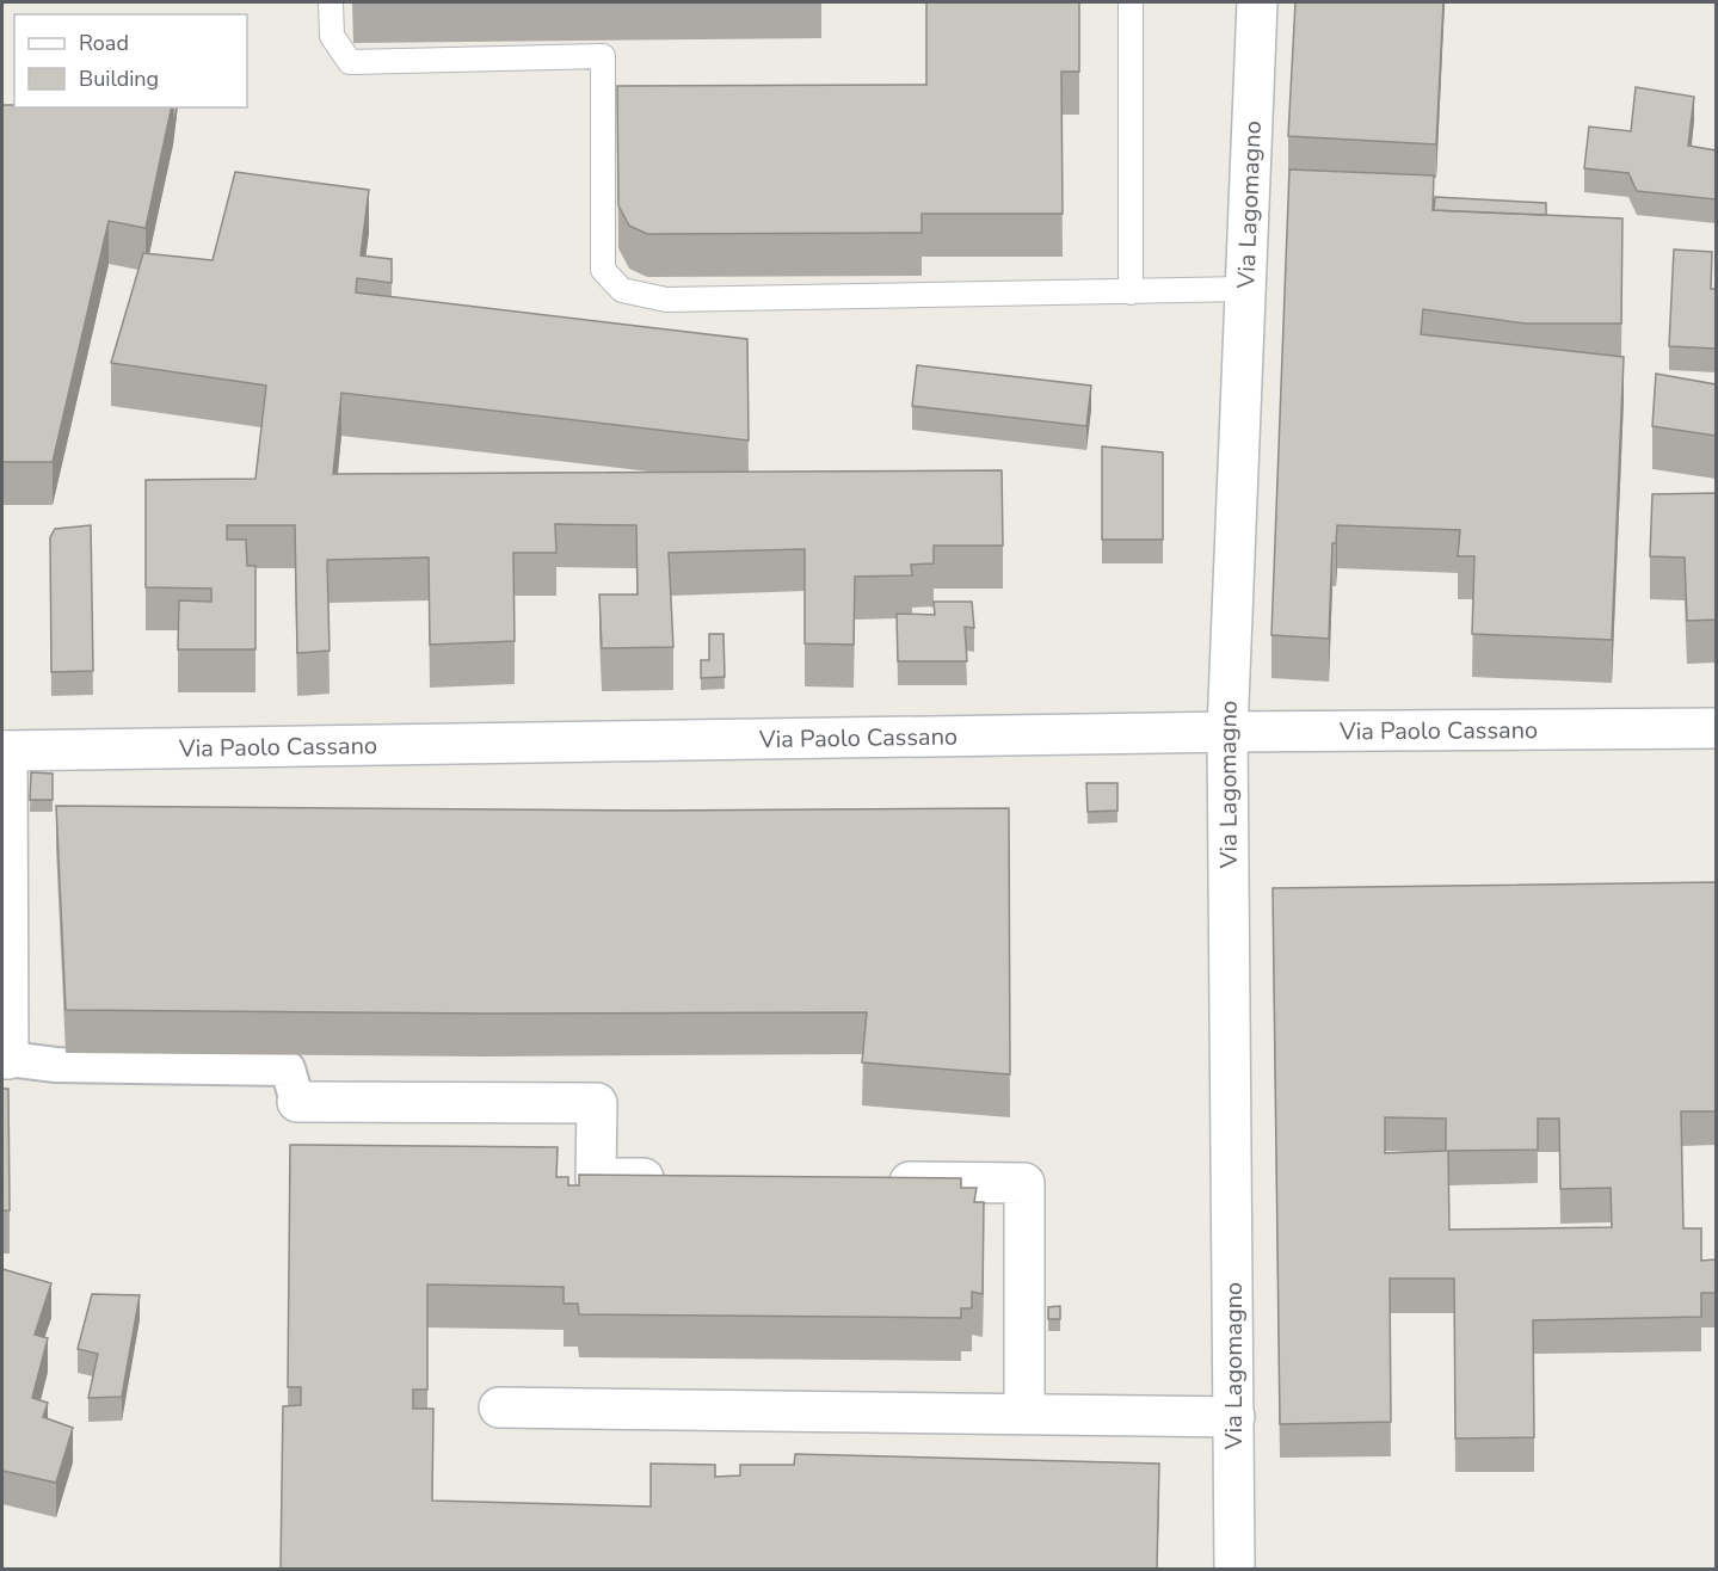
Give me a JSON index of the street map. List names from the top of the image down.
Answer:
{
  "streets": {
    "main road": ["Via Lagomagno", "Via Paolo Cassano"]
  },
  "crossings": [
    ["Via Lagomagno", "Via Paolo Cassano"]
  ],
  "legend": ["Road", "Building"]
}
